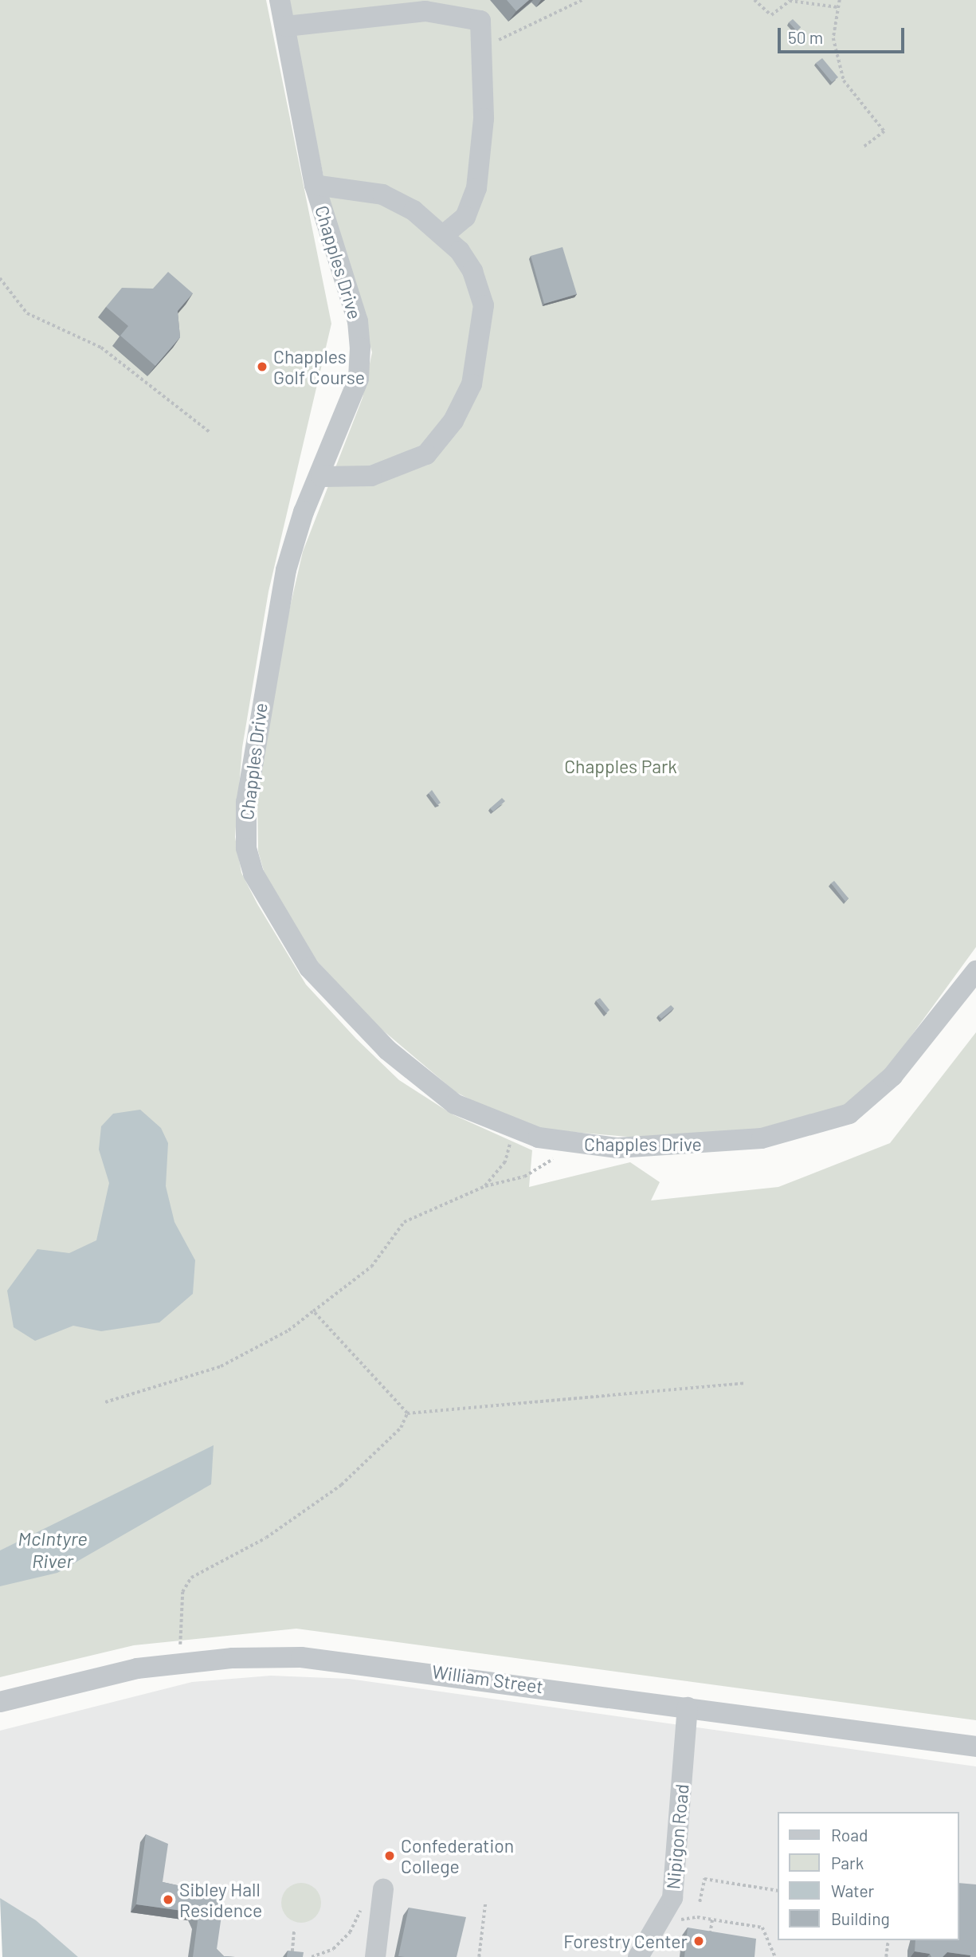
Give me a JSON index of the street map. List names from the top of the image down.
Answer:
{
  "streets": {
    "street": ["Chapples Drive", "William Street", "Nipigon Road"]
  },
  "crossings": [
    ["William Street", "Nipigon Road"]
  ],
  "water": ["McIntyre River"],
  "parks": ["Chapples Park"],
  "places": [
    "Chapples Golf Course",
    "Confederation College",
    "Sibley Hall Residence",
    "Forestry Center"
  ],
  "legend": [
    "Road",
    "Park",
    "Water",
    "Building"
  ],
  "scale_bar": "50 m"
}
